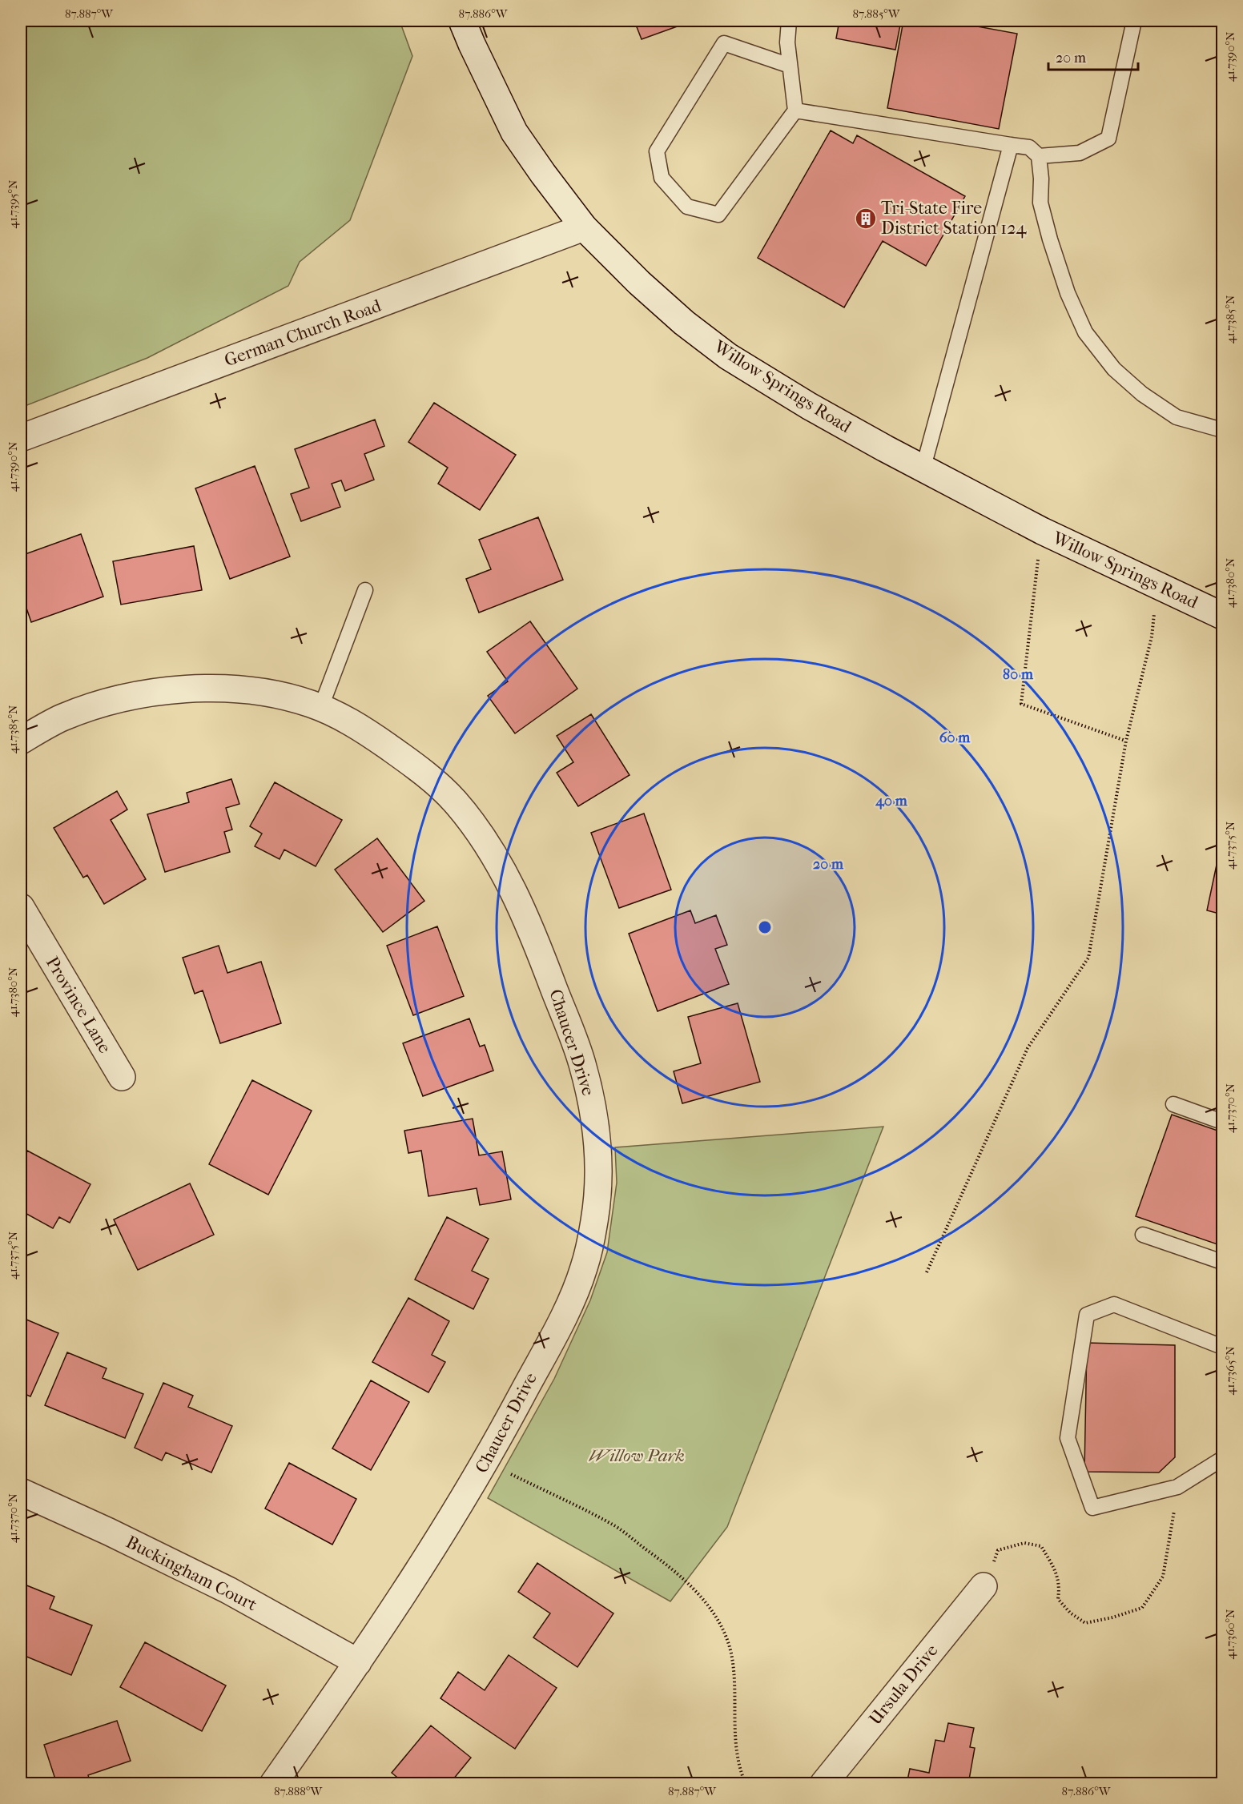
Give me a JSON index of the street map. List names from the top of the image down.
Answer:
{
  "streets": {
    "street": [
      "German Church Road",
      "Willow Springs Road",
      "Province Lane",
      "Chaucer Drive",
      "Buckingham Court",
      "Ursula Drive"
    ]
  },
  "crossings": [
    ["German Church Road", "Willow Springs Road"],
    ["Chaucer Drive", "Buckingham Court"]
  ],
  "parks": ["Willow Park"],
  "places": {
    "building": ["Tri-State Fire District Station 124"]
  },
  "scale_bar": "20 m",
  "coordinates": [
    "87.887°W",
    "87.886°W",
    "87.885°W",
    "41.7390°N",
    "41.7395°N",
    "41.7385°N",
    "41.7380°N",
    "41.7375°N",
    "41.7370°N",
    "41.7365°N",
    "41.7360°N",
    "87.888°W"
  ],
  "rings": [
    "80 m",
    "60 m",
    "40 m",
    "20 m"
  ]
}
